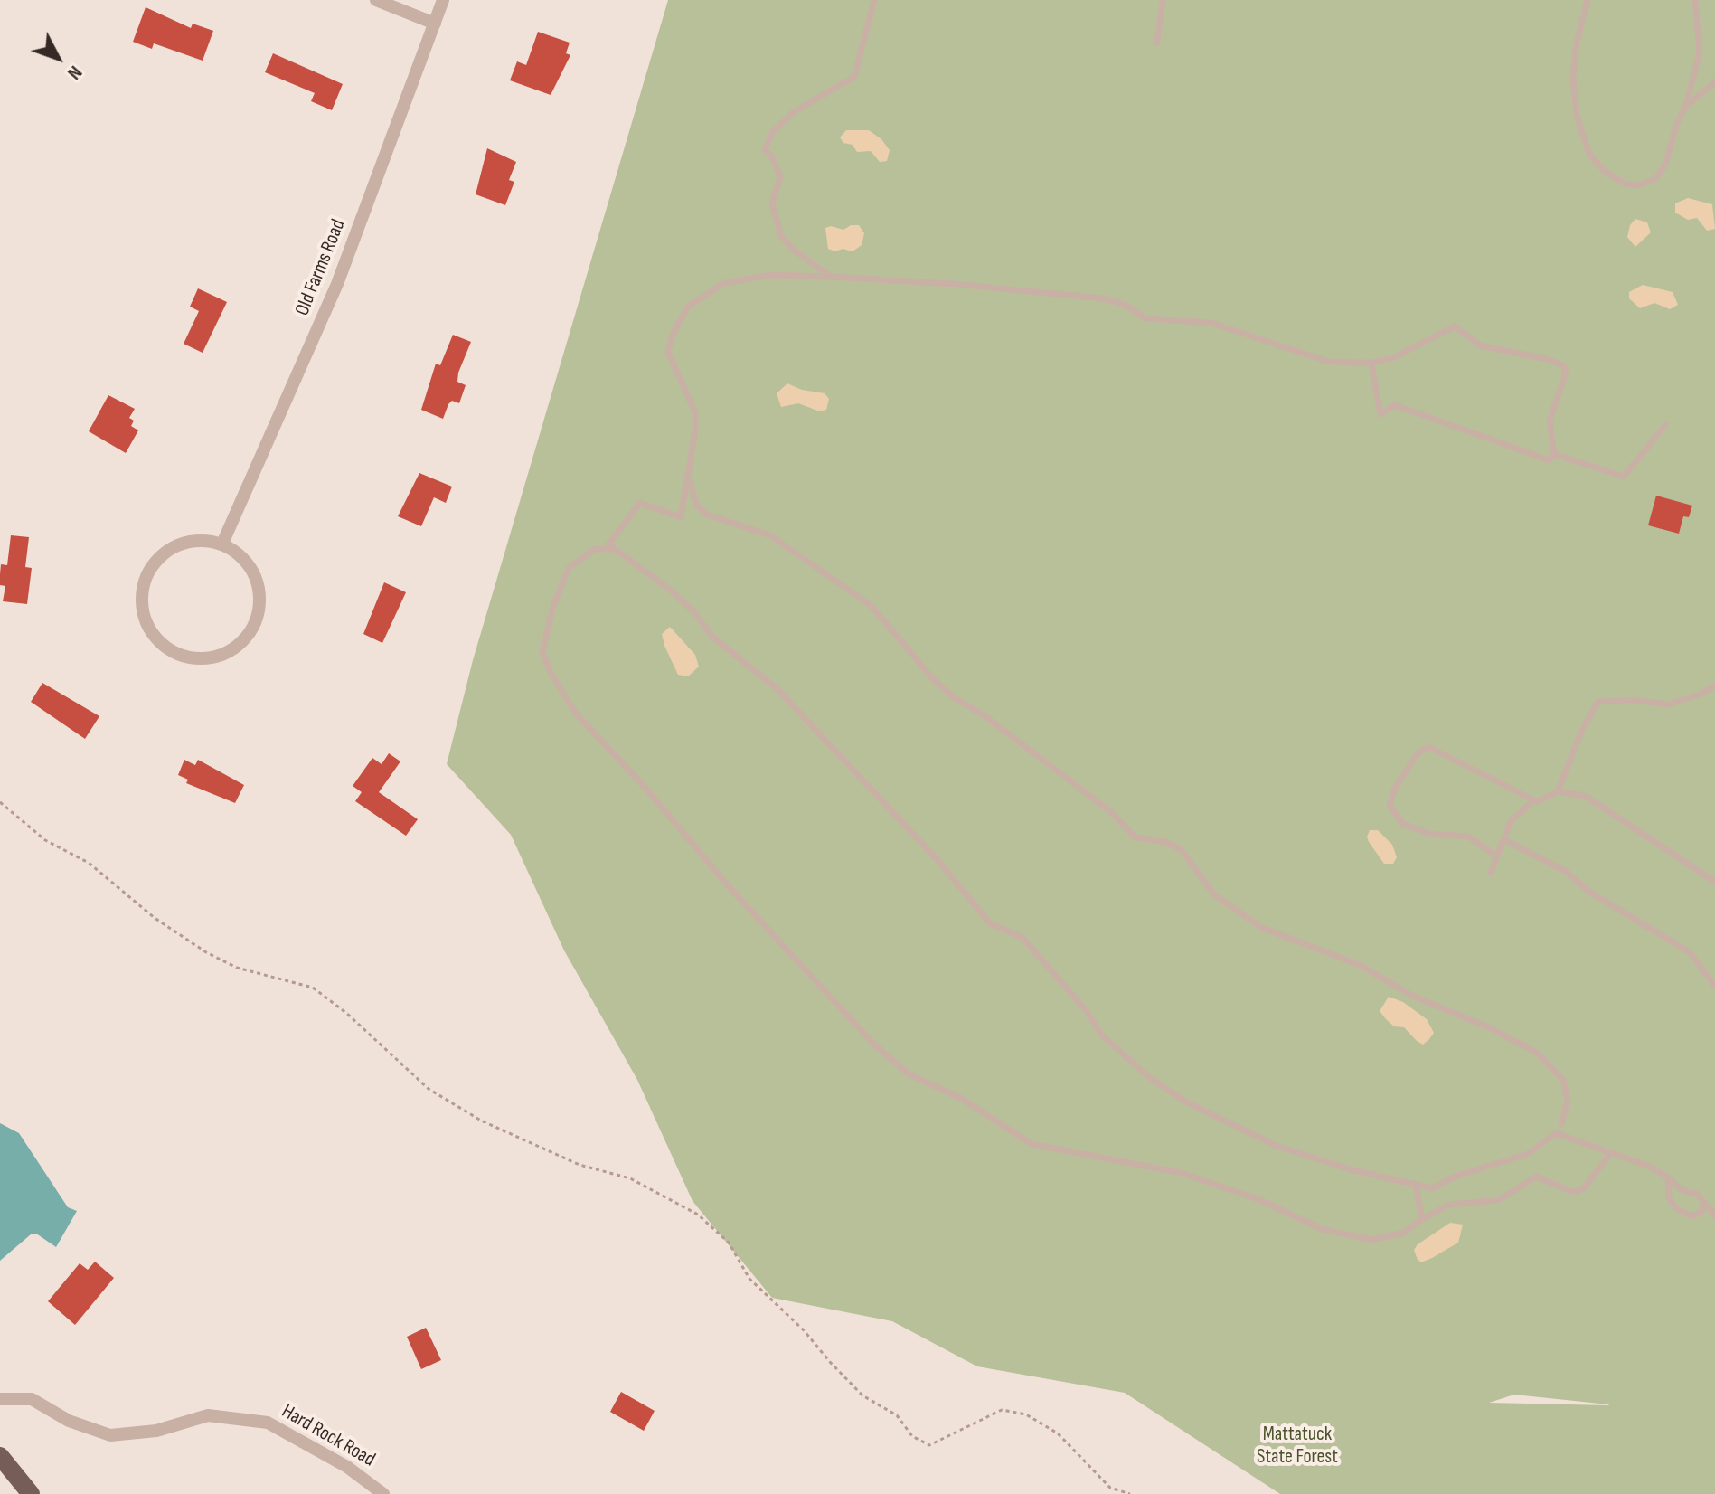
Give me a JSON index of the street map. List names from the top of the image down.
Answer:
{
  "streets": {
    "street": ["Old Farms Road", "Hard Rock Road"]
  },
  "parks": ["Mattatuck State Forest"],
  "north": "bottom right"
}
